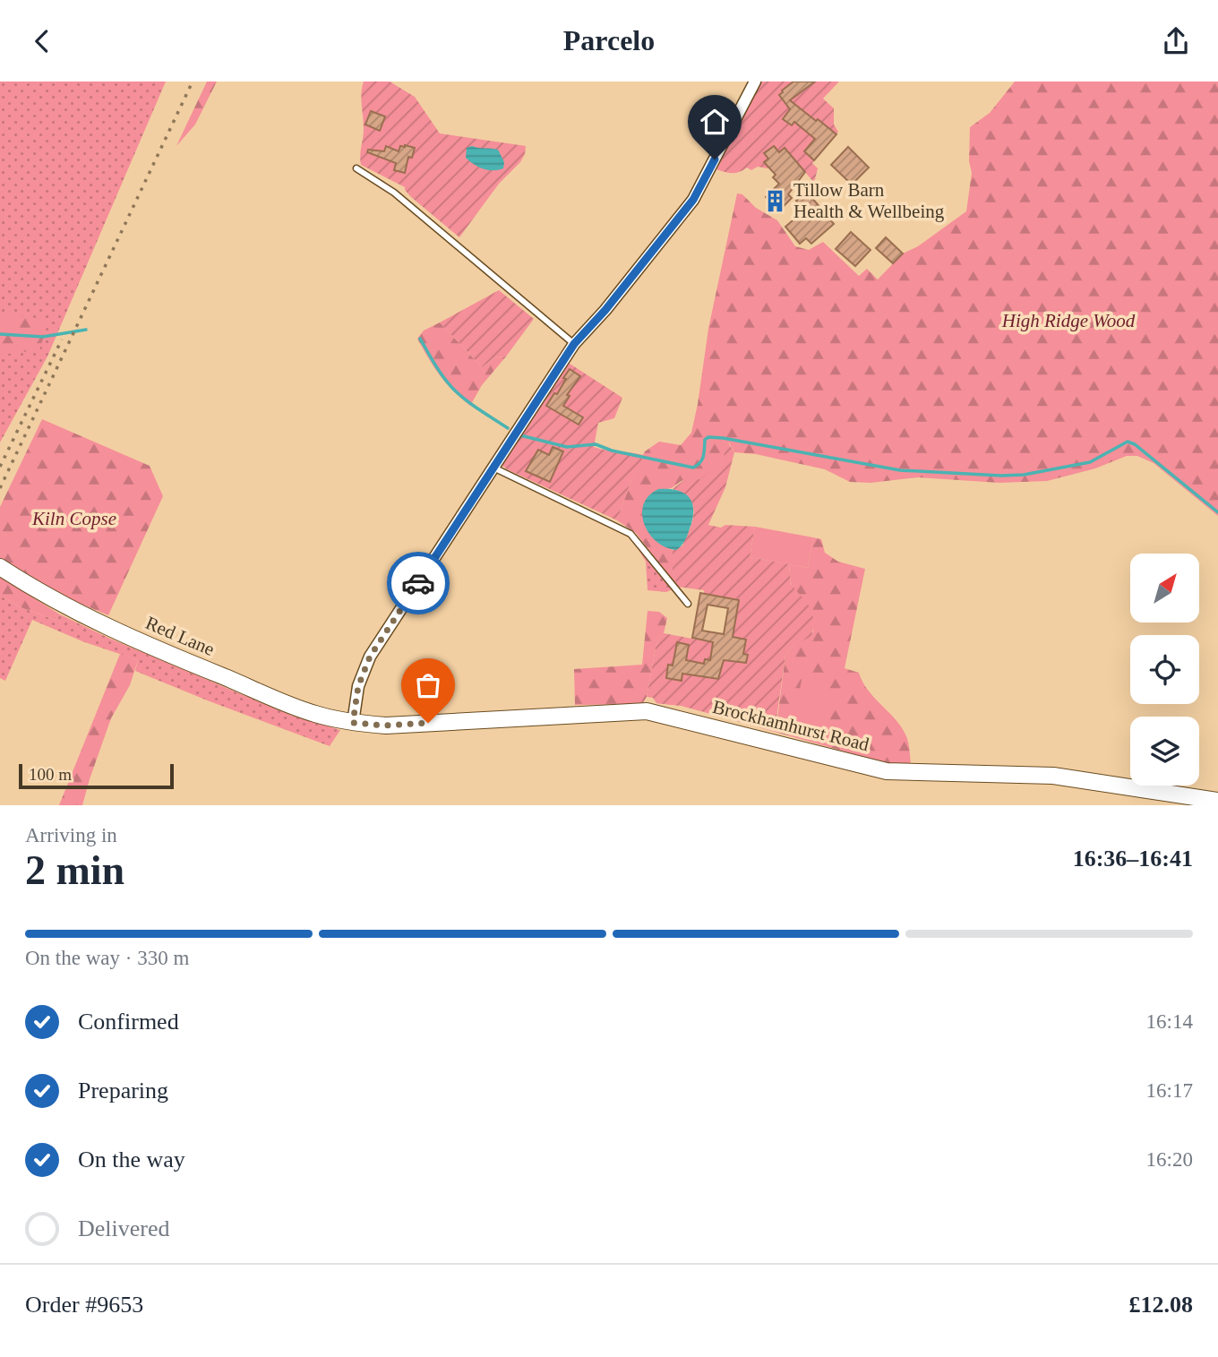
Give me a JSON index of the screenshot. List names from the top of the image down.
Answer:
{
  "streets": {
    "street": ["Red Lane", "Brockhamhurst Road"]
  },
  "crossings": [
    ["Red Lane", "Brockhamhurst Road"]
  ],
  "parks": ["High Ridge Wood", "Kiln Copse"],
  "places": {
    "building": ["Tillow Barn Health & Wellbeing"]
  },
  "scale_bar": "100 m",
  "north": "top right",
  "page": {
    "header": "Parcelo",
    "scale": "100 m",
    "heading": ["2 min", "Arriving in", "16:36–16:41"],
    "panel": ["Order #9653", "£12.08"],
    "bar": "On the way · 330 m",
    "list": [
      ["Confirmed", "16:14"],
      ["Preparing", "16:17"],
      ["On the way", "16:20"],
      "Delivered"
    ]
  }
}
